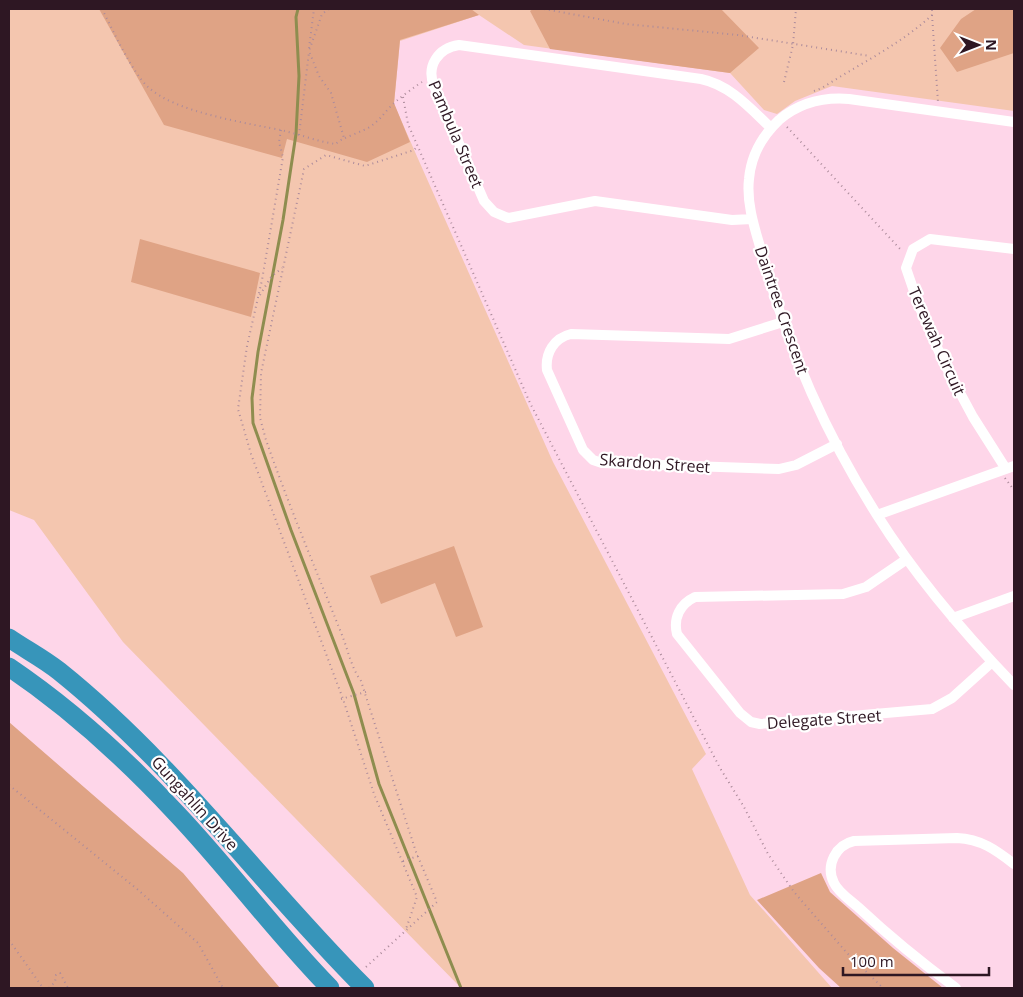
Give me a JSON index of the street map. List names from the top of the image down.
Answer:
{
  "streets": {
    "highway": ["Gungahlin Drive"],
    "street": [
      "Pambula Street",
      "Daintree Crescent",
      "Terewah Circuit",
      "Skardon Street",
      "Delegate Street"
    ]
  },
  "crossings": [
    ["Pambula Street", "Daintree Crescent"],
    ["Daintree Crescent", "Terewah Circuit"],
    ["Daintree Crescent", "Skardon Street"],
    ["Daintree Crescent", "Delegate Street"]
  ],
  "scale_bar": "100 m",
  "north": "right"
}
